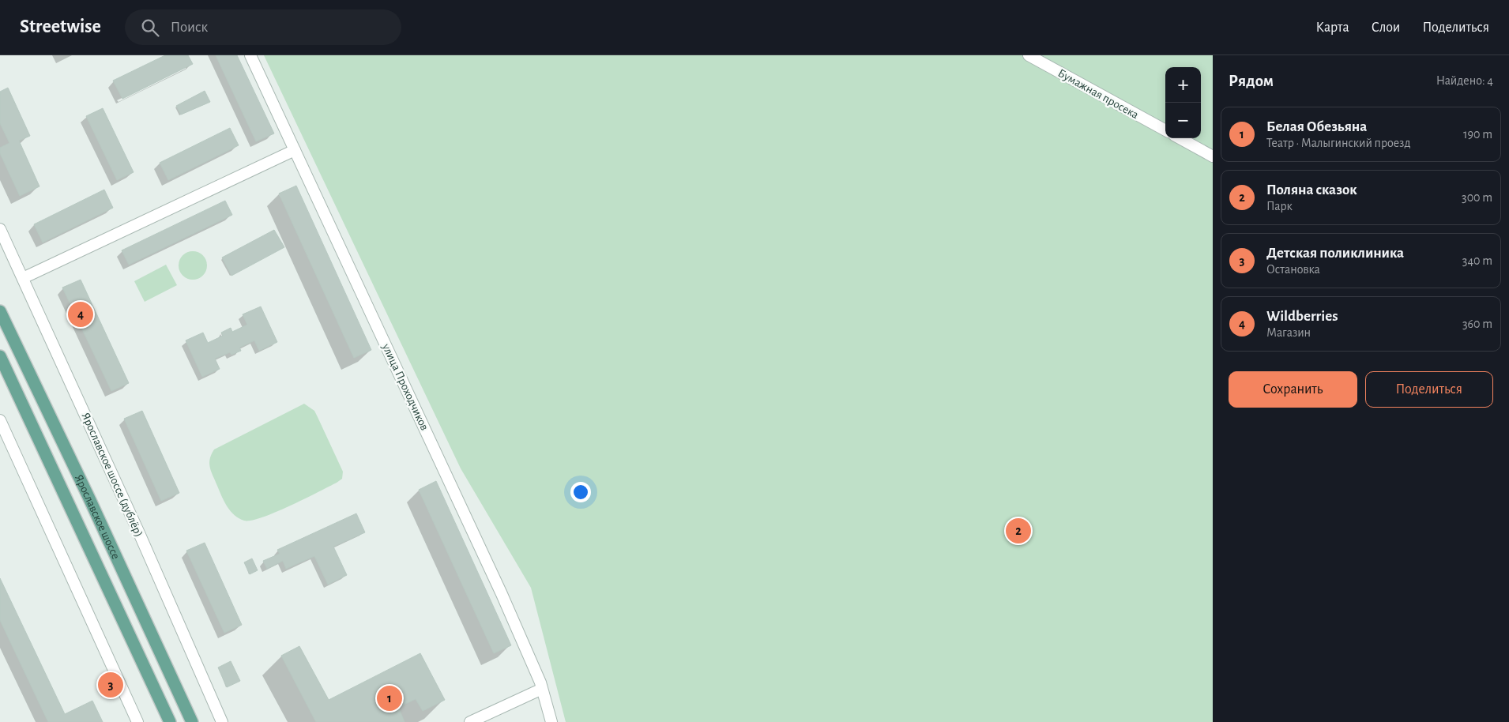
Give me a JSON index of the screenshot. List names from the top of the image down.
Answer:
{
  "streets": {
    "main road": ["Ярославское шоссе"],
    "street": ["Бумажная просека", "улица Проходчиков", "Ярославское шоссе (дублёр)"]
  },
  "page": {
    "header": "Streetwise",
    "search": "Поиск",
    "nav": ["Карта", "Слои", "Поделиться"],
    "heading": ["Рядом", "Найдено: 4"],
    "map_buttons": ["+", "−"],
    "list": [
      {
        "mark": "1",
        "name": "Белая Обезьяна",
        "note": "Театр · Малыгинский проезд",
        "value": "190 m"
      },
      {
        "mark": "2",
        "name": "Поляна сказок",
        "note": "Парк",
        "value": "300 m"
      },
      {
        "mark": "3",
        "name": "Детская поликлиника",
        "note": "Остановка",
        "value": "340 m"
      },
      {
        "mark": "4",
        "name": "Wildberries",
        "note": "Магазин",
        "value": "360 m"
      }
    ],
    "pins": [
      "4",
      "2",
      "3",
      "1"
    ],
    "buttons": ["Сохранить", "Поделиться"]
  }
}
